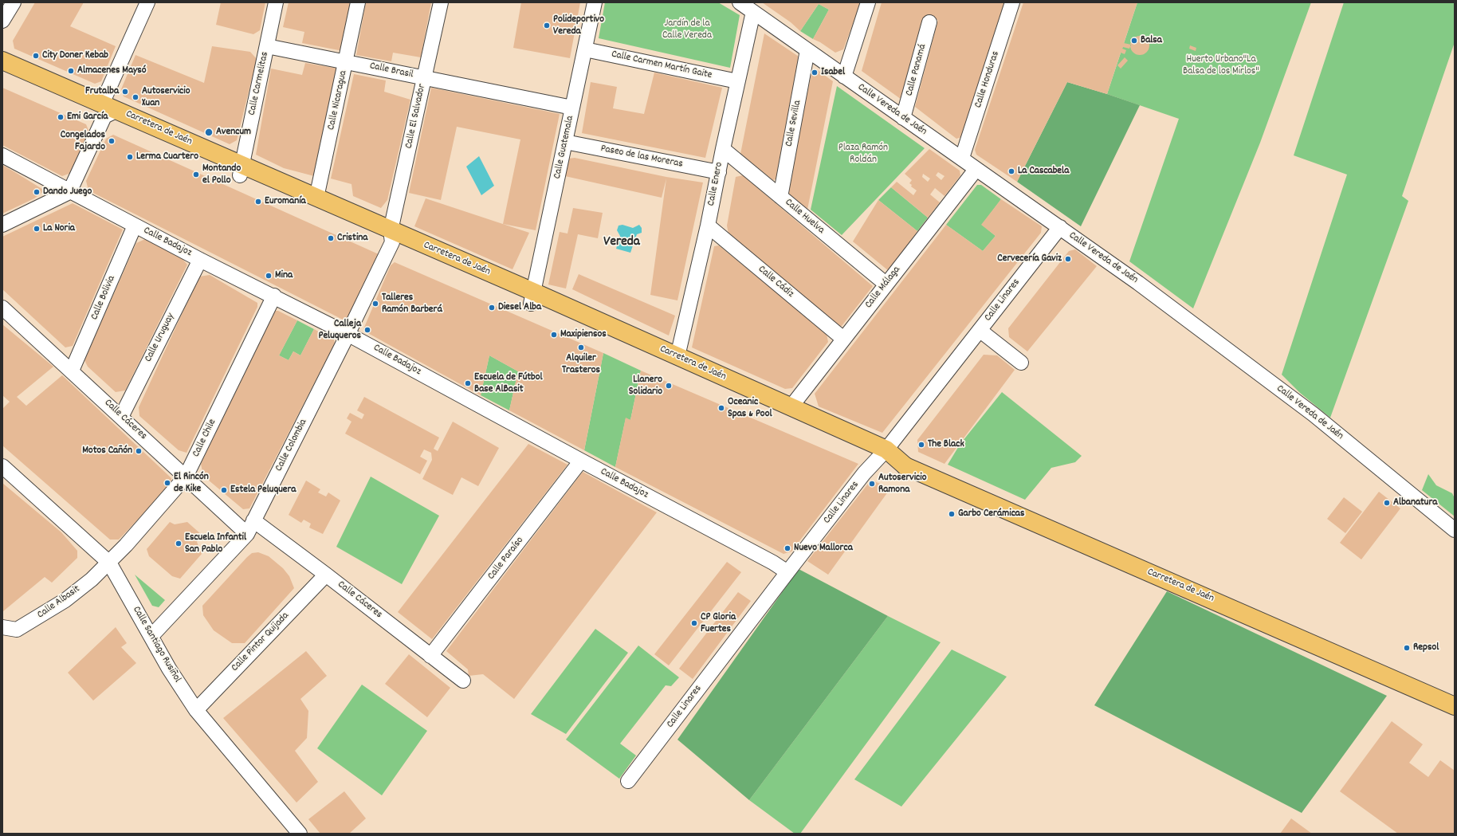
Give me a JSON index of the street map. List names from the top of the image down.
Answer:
{
  "streets": {
    "main road": ["Carretera de Jaén"],
    "street": [
      "Calle Carmen Martín Gaite",
      "Calle Panamá",
      "Calle Brasil",
      "Calle Honduras",
      "Calle Carmelitas",
      "Calle Nicaragua",
      "Calle Vereda de Jaén",
      "Calle El Salvador",
      "Calle Sevilla",
      "Calle Guatemala",
      "Paseo de las Moreras",
      "Calle Enero",
      "Calle Huelva",
      "Calle Badajoz",
      "Calle Cádiz",
      "Calle Málaga",
      "Calle Bolivia",
      "Calle Linares",
      "Calle Uruguay",
      "Calle Cáceres",
      "Calle Chile",
      "Calle Colombia",
      "Calle Paraíso",
      "Calle Albasit",
      "Calle Pintor Quijada",
      "Calle Santiago Rusiñol"
    ]
  },
  "crossings": [
    ["Calle Carmen Martín Gaite", "Calle Guatemala"],
    ["Calle Carmen Martín Gaite", "Calle Enero"],
    ["Calle Panamá", "Calle Vereda de Jaén"],
    ["Calle Brasil", "Calle Carmelitas"],
    ["Calle Brasil", "Calle Nicaragua"],
    ["Calle Brasil", "Calle El Salvador"],
    ["Calle Brasil", "Calle Guatemala"],
    ["Calle Honduras", "Calle Vereda de Jaén"],
    ["Calle Carmelitas", "Carretera de Jaén"],
    ["Calle Nicaragua", "Carretera de Jaén"],
    ["Calle Vereda de Jaén", "Calle Sevilla"],
    ["Calle Vereda de Jaén", "Calle Enero"],
    ["Calle Vereda de Jaén", "Calle Málaga"],
    ["Calle Vereda de Jaén", "Calle Linares"],
    ["Calle El Salvador", "Carretera de Jaén"],
    ["Calle El Salvador", "Calle Colombia"],
    ["Calle Sevilla", "Calle Huelva"],
    ["Carretera de Jaén", "Calle Guatemala"],
    ["Carretera de Jaén", "Calle Enero"],
    ["Carretera de Jaén", "Calle Málaga"],
    ["Carretera de Jaén", "Calle Linares"],
    ["Carretera de Jaén", "Calle Colombia"],
    ["Calle Guatemala", "Paseo de las Moreras"],
    ["Paseo de las Moreras", "Calle Enero"],
    ["Calle Enero", "Calle Huelva"],
    ["Calle Enero", "Calle Cádiz"],
    ["Calle Huelva", "Calle Málaga"],
    ["Calle Badajoz", "Calle Bolivia"],
    ["Calle Badajoz", "Calle Linares"],
    ["Calle Badajoz", "Calle Uruguay"],
    ["Calle Badajoz", "Calle Chile"],
    ["Calle Badajoz", "Calle Colombia"],
    ["Calle Badajoz", "Calle Paraíso"],
    ["Calle Cádiz", "Calle Málaga"],
    ["Calle Bolivia", "Calle Cáceres"],
    ["Calle Uruguay", "Calle Cáceres"],
    ["Calle Cáceres", "Calle Chile"],
    ["Calle Cáceres", "Calle Colombia"],
    ["Calle Cáceres", "Calle Paraíso"],
    ["Calle Cáceres", "Calle Pintor Quijada"],
    ["Calle Chile", "Calle Albasit"],
    ["Calle Chile", "Calle Santiago Rusiñol"],
    ["Calle Colombia", "Calle Santiago Rusiñol"],
    ["Calle Albasit", "Calle Santiago Rusiñol"],
    ["Calle Pintor Quijada", "Calle Santiago Rusiñol"]
  ],
  "districts": ["Vereda"],
  "parks": ["Jardín de la Calle Vereda", "Huerto Urbano\"La Balsa de los Mirlos\"", "Plaza Ramón Roldán"],
  "places": [
    "Polideportivo Vereda",
    "Balsa",
    "City Doner Kebab",
    "Almacenes Maysó",
    "Isabel",
    "Frutalba",
    "Autoservicio Xuan",
    "Emi García",
    "Avencum",
    "Congelados Fajardo",
    "Lerma Cuartero",
    "La Cascabela",
    "Montando el Pollo",
    "Dando Juego",
    "Euromanía",
    "La Noria",
    "Cristina",
    "Cervecería Gaviz",
    "Mina",
    "Talleres Ramón Barberá",
    "Diesel Alba",
    "Calleja Peluqueros",
    "Maxipiensos",
    "Alquiler Trasteros",
    "Escuela de Fútbol Base AlBasit",
    "Llanero Solidario",
    "Oceanic Spas & Pool",
    "The Black",
    "Motos Cañón",
    "El Rincón de Kike",
    "Autoservicio Ramona",
    "Estela Peluquera",
    "Albanatura",
    "Garbo Cerámicas",
    "Escuela Infantil San Pablo",
    "Nuevo Mallorca",
    "CP Gloria Fuertes",
    "Repsol"
  ]
}
